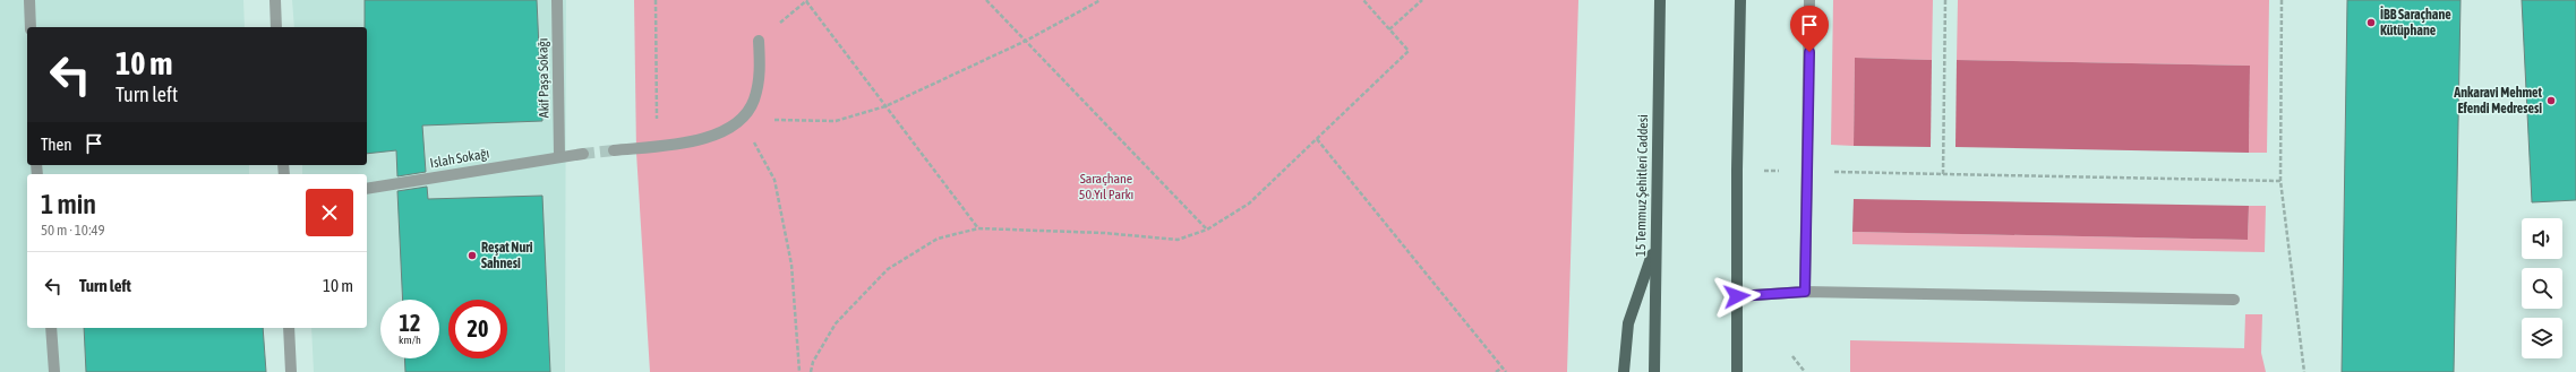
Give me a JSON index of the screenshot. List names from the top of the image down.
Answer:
{
  "streets": {
    "main road": ["15 Temmuz Şehitleri Caddesi"],
    "street": ["Akif Paşa Sokağı", "Islah Sokağı"]
  },
  "crossings": [
    ["Akif Paşa Sokağı", "Islah Sokağı"]
  ],
  "parks": ["Saraçhane 50.Yıl Parkı"],
  "places": ["İBB Saraçhane Kütüphane", "Ankaravi Mehmet Efendi Medresesi", "Reşat Nuri Sahnesi"],
  "page": {
    "turn": ["10 m", "Turn left"],
    "then": "Then",
    "heading": ["1 min", "50 m · 10:49"],
    "list": [
      {
        "name": "Turn left",
        "value": "10 m"
      }
    ],
    "speed": "12 km/h",
    "limit": "20"
  }
}
